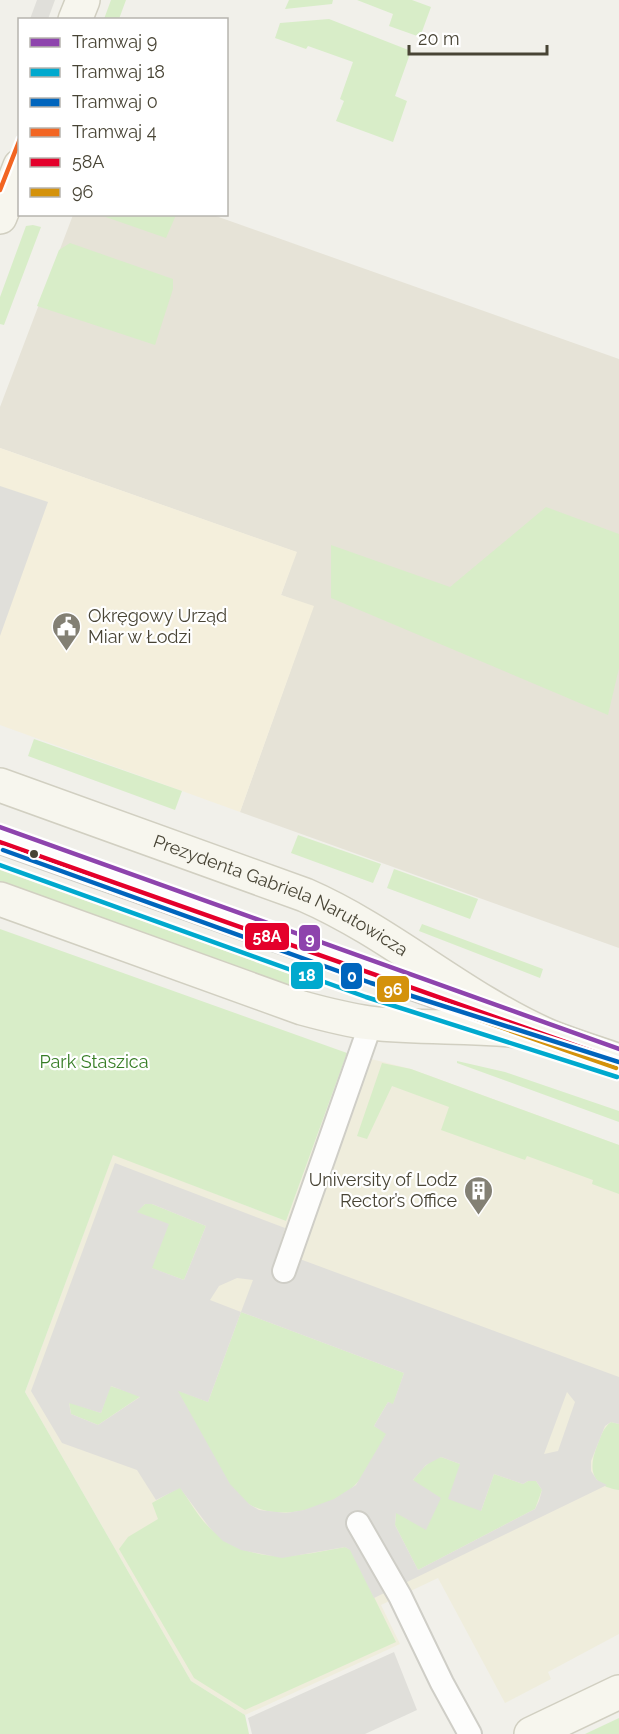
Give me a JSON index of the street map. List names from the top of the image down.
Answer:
{
  "streets": {
    "street": ["Prezydenta Gabriela Narutowicza"]
  },
  "parks": ["Park Staszica"],
  "places": {
    "public building": ["Okręgowy Urząd Miar w Łodzi"],
    "building": ["University of Lodz Rector’s Office"]
  },
  "lines": [
    "tram line 4",
    "tram line 9",
    "transit line 58A",
    "tram line 0",
    "transit line 96",
    "tram line 18"
  ],
  "legend": [
    "Tramwaj 9",
    "Tramwaj 18",
    "Tramwaj 0",
    "Tramwaj 4",
    "58A",
    "96"
  ],
  "scale_bar": "20 m"
}
